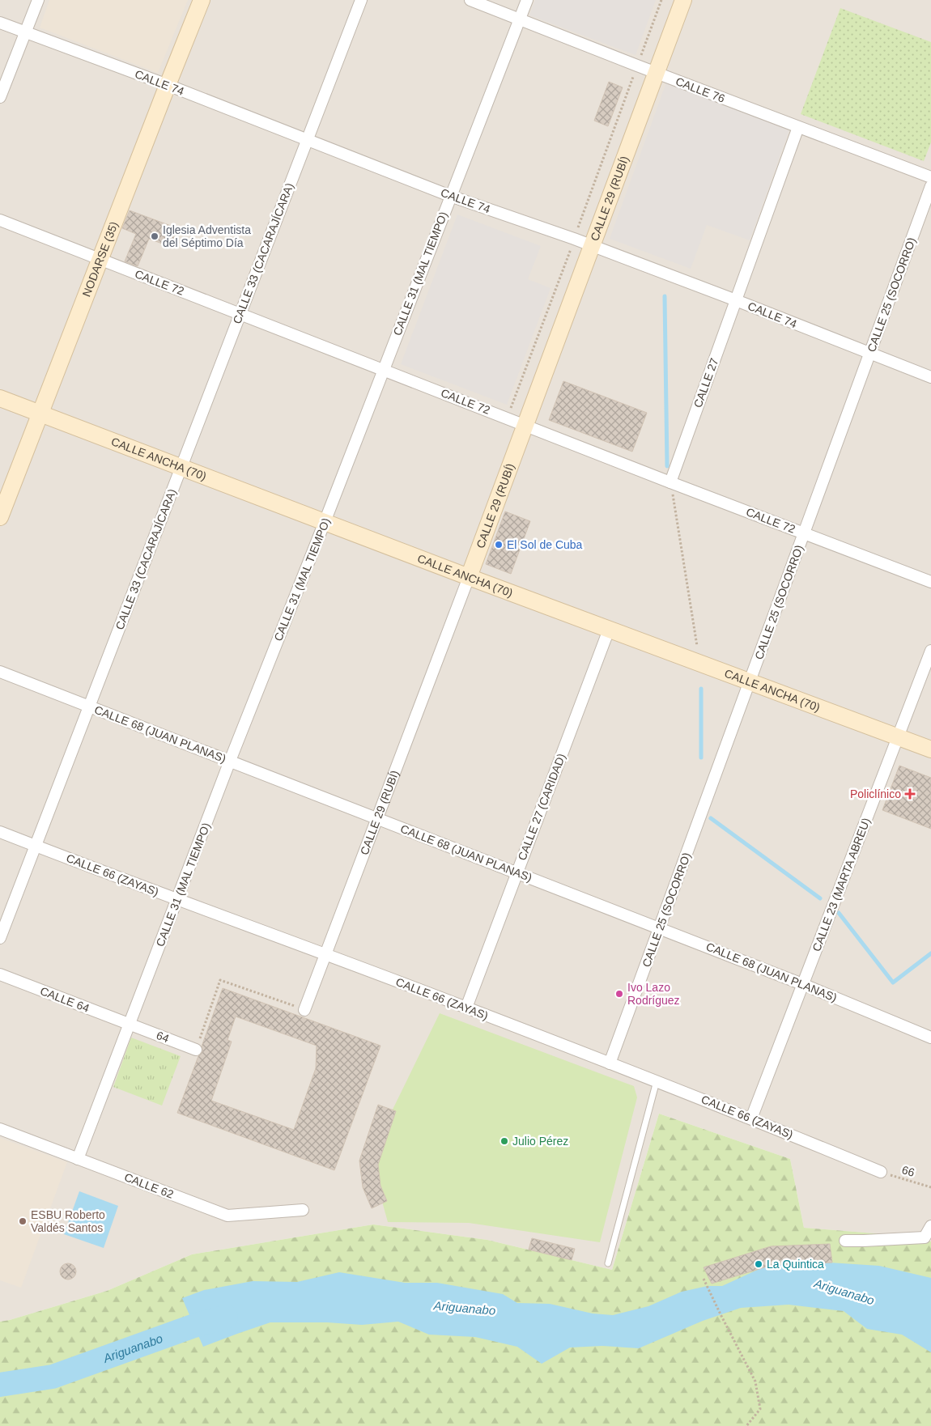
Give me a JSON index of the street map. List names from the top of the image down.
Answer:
{
  "streets": {
    "main road": ["CALLE 29 (RUBÍ)", "NODARSE (35)", "CALLE ANCHA (70)"],
    "street": [
      "CALLE 74",
      "CALLE 76",
      "CALLE 33 (CACARAJÍCARA)",
      "CALLE 31 (MAL TIEMPO)",
      "CALLE 72",
      "CALLE 25 (SOCORRO)",
      "CALLE 27",
      "CALLE 68 (JUAN PLANAS)",
      "CALLE 27 (CARIDAD)",
      "CALLE 66 (ZAYAS)",
      "CALLE 23 (MARTA ABREU)",
      "CALLE 64",
      "64",
      "CALLE 62"
    ],
    "path": ["66"]
  },
  "crossings": [
    ["CALLE 74", "CALLE 29 (RUBÍ)"],
    ["CALLE 74", "CALLE 33 (CACARAJÍCARA)"],
    ["CALLE 74", "NODARSE (35)"],
    ["CALLE 74", "CALLE 31 (MAL TIEMPO)"],
    ["CALLE 74", "CALLE 25 (SOCORRO)"],
    ["CALLE 74", "CALLE 27"],
    ["CALLE 76", "CALLE 29 (RUBÍ)"],
    ["CALLE 76", "CALLE 31 (MAL TIEMPO)"],
    ["CALLE 76", "CALLE 27"],
    ["CALLE 29 (RUBÍ)", "CALLE 72"],
    ["CALLE 29 (RUBÍ)", "CALLE ANCHA (70)"],
    ["CALLE 29 (RUBÍ)", "CALLE 68 (JUAN PLANAS)"],
    ["CALLE 29 (RUBÍ)", "CALLE 66 (ZAYAS)"],
    ["CALLE 33 (CACARAJÍCARA)", "CALLE 72"],
    ["CALLE 33 (CACARAJÍCARA)", "CALLE ANCHA (70)"],
    ["CALLE 33 (CACARAJÍCARA)", "CALLE 68 (JUAN PLANAS)"],
    ["CALLE 33 (CACARAJÍCARA)", "CALLE 66 (ZAYAS)"],
    ["NODARSE (35)", "CALLE 72"],
    ["NODARSE (35)", "CALLE ANCHA (70)"],
    ["CALLE 31 (MAL TIEMPO)", "CALLE 72"],
    ["CALLE 31 (MAL TIEMPO)", "CALLE ANCHA (70)"],
    ["CALLE 31 (MAL TIEMPO)", "CALLE 68 (JUAN PLANAS)"],
    ["CALLE 31 (MAL TIEMPO)", "CALLE 66 (ZAYAS)"],
    ["CALLE 31 (MAL TIEMPO)", "CALLE 64"],
    ["CALLE 31 (MAL TIEMPO)", "64"],
    ["CALLE 31 (MAL TIEMPO)", "CALLE 62"],
    ["CALLE 72", "CALLE 25 (SOCORRO)"],
    ["CALLE 72", "CALLE 27"],
    ["CALLE 25 (SOCORRO)", "CALLE ANCHA (70)"],
    ["CALLE 25 (SOCORRO)", "CALLE 68 (JUAN PLANAS)"],
    ["CALLE 25 (SOCORRO)", "CALLE 66 (ZAYAS)"],
    ["CALLE ANCHA (70)", "CALLE 27 (CARIDAD)"],
    ["CALLE ANCHA (70)", "CALLE 23 (MARTA ABREU)"],
    ["CALLE 68 (JUAN PLANAS)", "CALLE 27 (CARIDAD)"],
    ["CALLE 68 (JUAN PLANAS)", "CALLE 23 (MARTA ABREU)"],
    ["CALLE 27 (CARIDAD)", "CALLE 66 (ZAYAS)"],
    ["CALLE 66 (ZAYAS)", "CALLE 23 (MARTA ABREU)"],
    ["CALLE 66 (ZAYAS)", "66"],
    ["CALLE 64", "64"]
  ],
  "water": ["Ariguanabo"],
  "places": {
    "other": [
      "Iglesia Adventista del Séptimo Día",
      "El Sol de Cuba",
      "Ivo Lazo Rodríguez",
      "Julio Pérez",
      "ESBU Roberto Valdés Santos",
      "La Quintica"
    ],
    "health": ["Policlínico"]
  }
}
